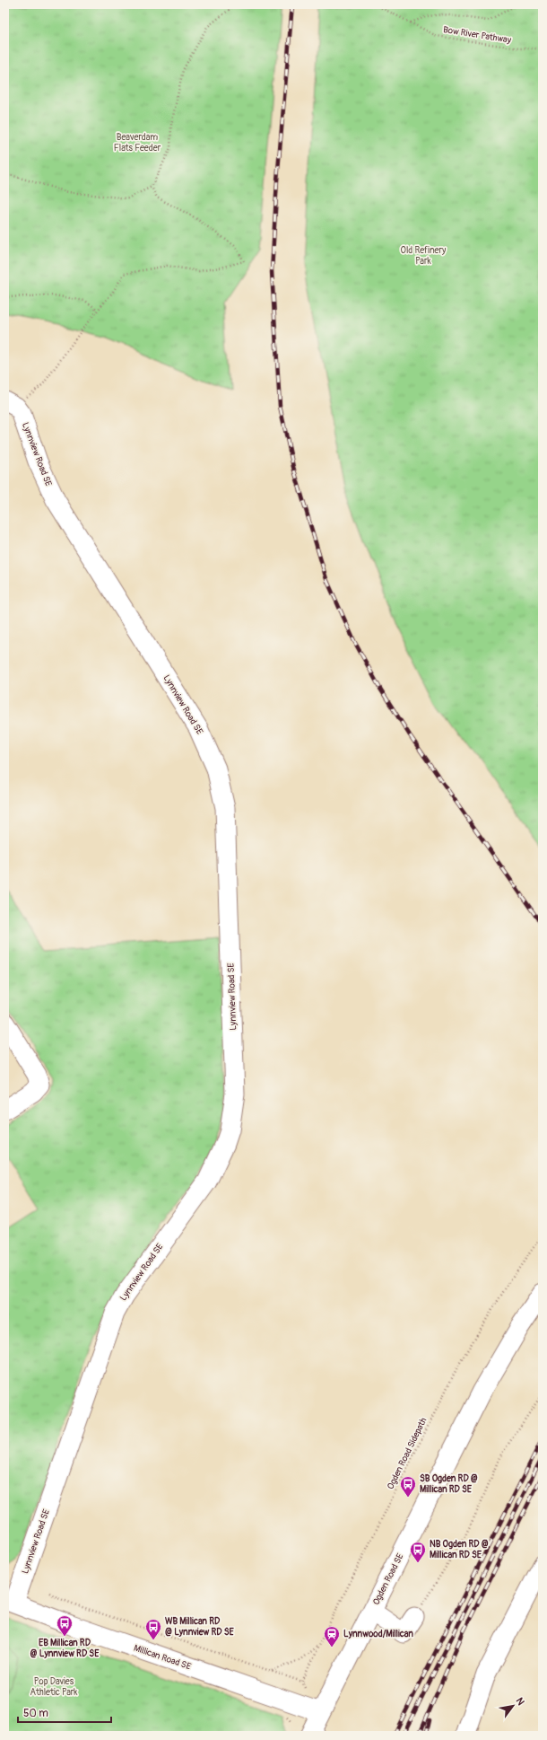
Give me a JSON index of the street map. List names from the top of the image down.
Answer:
{
  "streets": {
    "street": ["Lynnview Road SE", "Ogden Road SE", "Millican Road SE"],
    "path": ["Bow River Pathway", "Ogden Road Sidepath"]
  },
  "crossings": [
    ["Lynnview Road SE", "Millican Road SE"],
    ["Ogden Road SE", "Millican Road SE"]
  ],
  "parks": ["Beaverdam Flats Feeder", "Old Refinery Park", "Pop Davies Athletic Park"],
  "places": {
    "bus stop": [
      "SB Ogden RD @ Millican RD SE",
      "NB Ogden RD @ Millican RD SE",
      "EB Millican RD @ Lynnview RD SE",
      "WB Millican RD @ Lynnview RD SE"
    ],
    "station": ["Lynnwood/Millican"]
  },
  "scale_bar": "50 m",
  "north": "top right"
}
